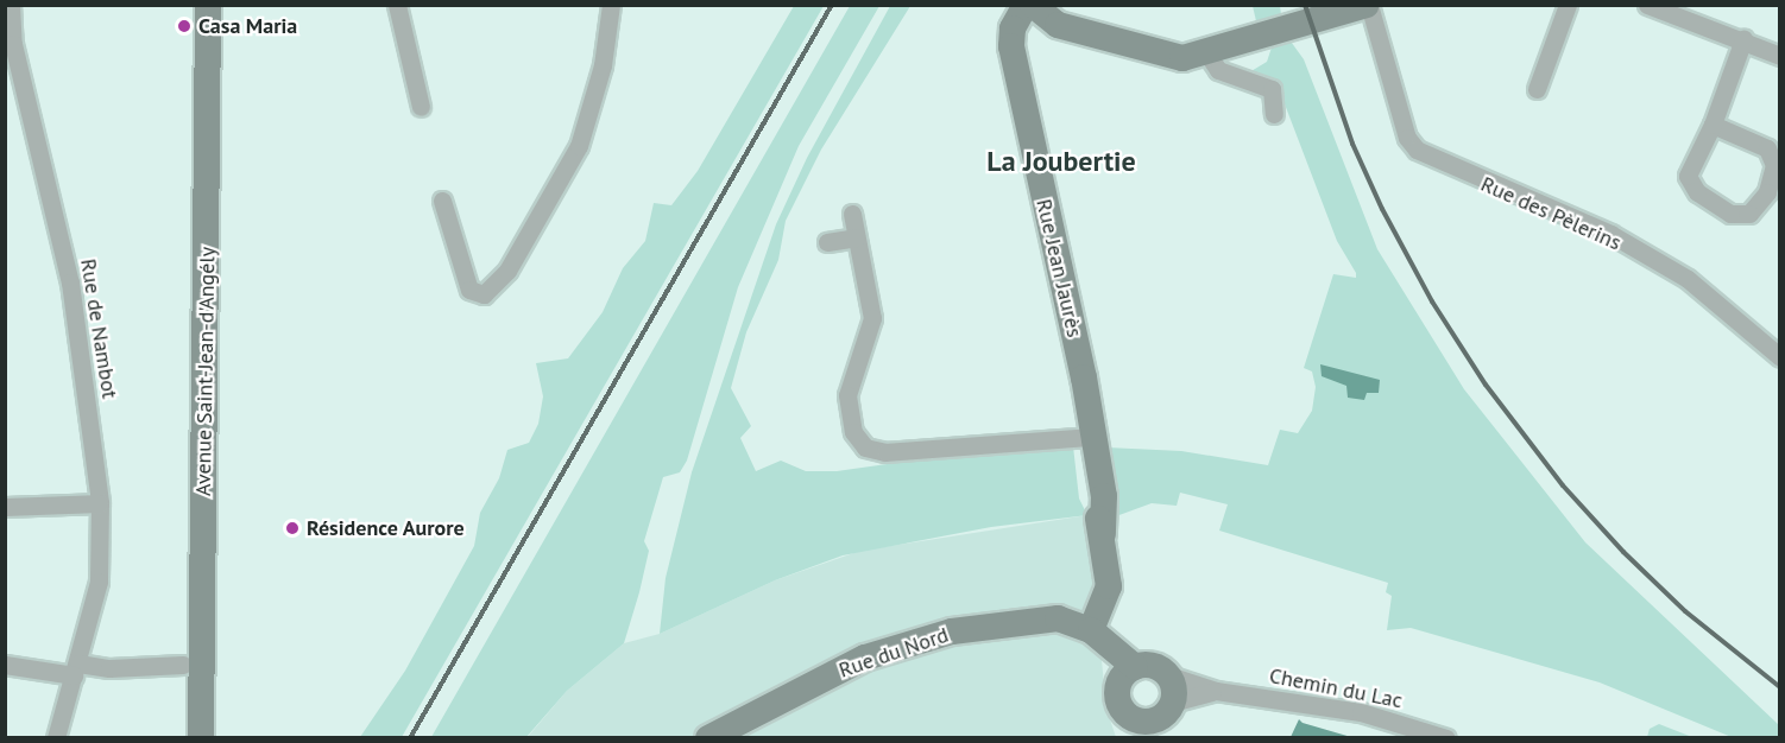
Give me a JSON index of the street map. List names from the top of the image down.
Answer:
{
  "streets": {
    "street": [
      "Rue des Pèlerins",
      "Rue Jean Jaurès",
      "Rue de Nambot",
      "Avenue Saint-Jean-d'Angély",
      "Rue du Nord",
      "Chemin du Lac"
    ]
  },
  "crossings": [
    ["Rue Jean Jaurès", "Rue du Nord"]
  ],
  "districts": ["La Joubertie"],
  "places": ["Casa Maria", "Résidence Aurore"]
}
